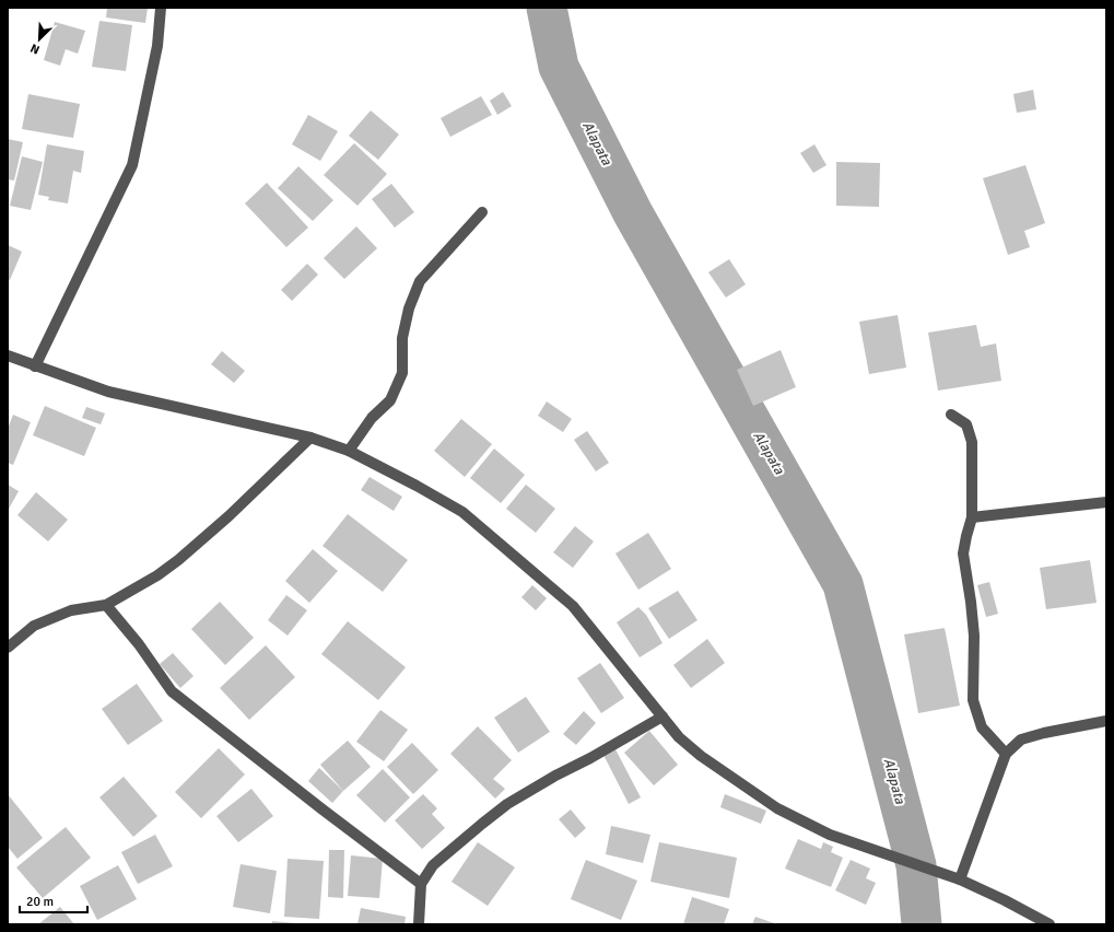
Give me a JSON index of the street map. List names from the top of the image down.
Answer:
{
  "water": ["Alapata"],
  "scale_bar": "20 m",
  "north": "bottom left"
}
